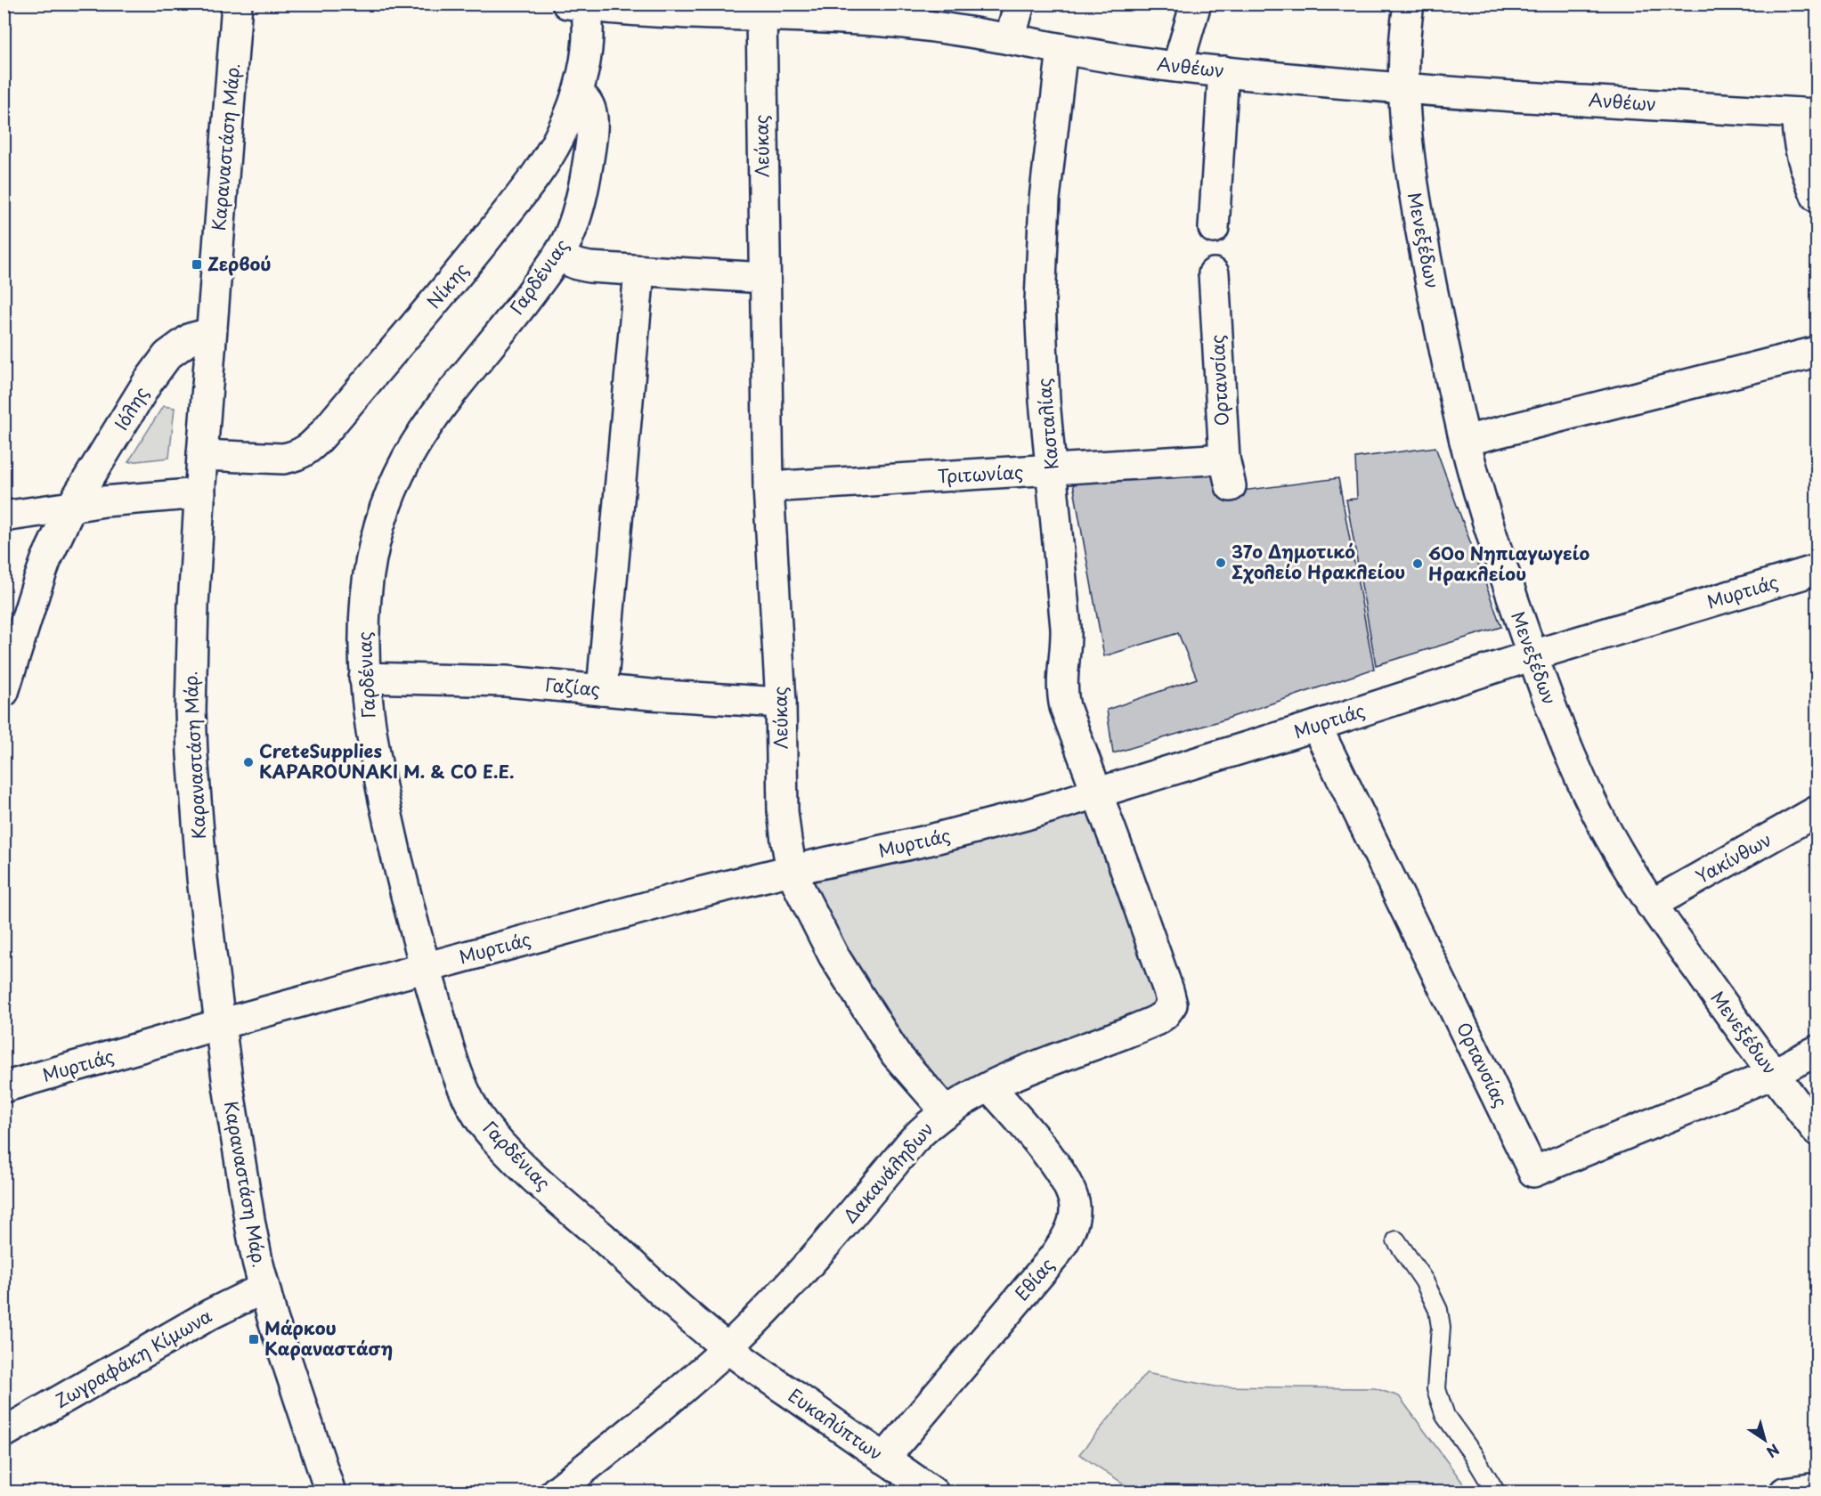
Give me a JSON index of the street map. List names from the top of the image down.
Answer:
{
  "streets": {
    "street": [
      "Ανθέων",
      "Λεύκας",
      "Καραναστάση Μάρ.",
      "Μενεξέδων",
      "Γαρδένιας",
      "Νίκης",
      "Ορτανσίας",
      "Ιόλης",
      "Κασταλίας",
      "Τριτωνίας",
      "Μυρτιάς",
      "Γαζίας",
      "Υακίνθων",
      "Δακανάληδων",
      "Εθίας",
      "Ζωγραφάκη Κίμωνα",
      "Ευκαλύπτων"
    ]
  },
  "crossings": [
    ["Ανθέων", "Λεύκας"],
    ["Ανθέων", "Μενεξέδων"],
    ["Ανθέων", "Νίκης"],
    ["Ανθέων", "Κασταλίας"],
    ["Λεύκας", "Τριτωνίας"],
    ["Λεύκας", "Μυρτιάς"],
    ["Λεύκας", "Γαζίας"],
    ["Λεύκας", "Δακανάληδων"],
    ["Καραναστάση Μάρ.", "Νίκης"],
    ["Καραναστάση Μάρ.", "Ιόλης"],
    ["Καραναστάση Μάρ.", "Μυρτιάς"],
    ["Καραναστάση Μάρ.", "Ζωγραφάκη Κίμωνα"],
    ["Μενεξέδων", "Ορτανσίας"],
    ["Μενεξέδων", "Μυρτιάς"],
    ["Μενεξέδων", "Υακίνθων"],
    ["Γαρδένιας", "Νίκης"],
    ["Γαρδένιας", "Μυρτιάς"],
    ["Γαρδένιας", "Γαζίας"],
    ["Γαρδένιας", "Δακανάληδων"],
    ["Γαρδένιας", "Ευκαλύπτων"],
    ["Ορτανσίας", "Τριτωνίας"],
    ["Ορτανσίας", "Μυρτιάς"],
    ["Κασταλίας", "Τριτωνίας"],
    ["Κασταλίας", "Μυρτιάς"],
    ["Κασταλίας", "Δακανάληδων"],
    ["Μυρτιάς", "Δακανάληδων"],
    ["Δακανάληδων", "Εθίας"],
    ["Δακανάληδων", "Ευκαλύπτων"],
    ["Εθίας", "Ευκαλύπτων"]
  ],
  "places": {
    "transit": ["Ζερβού", "Μάρκου Καραναστάση"],
    "other": ["37ο Δημοτικό Σχολείο Ηρακλείου", "60ο Νηπιαγωγείο Ηρακλείου", "CreteSupplies KAPAROUNAKI M. & CO E.E."]
  },
  "north": "bottom right"
}
